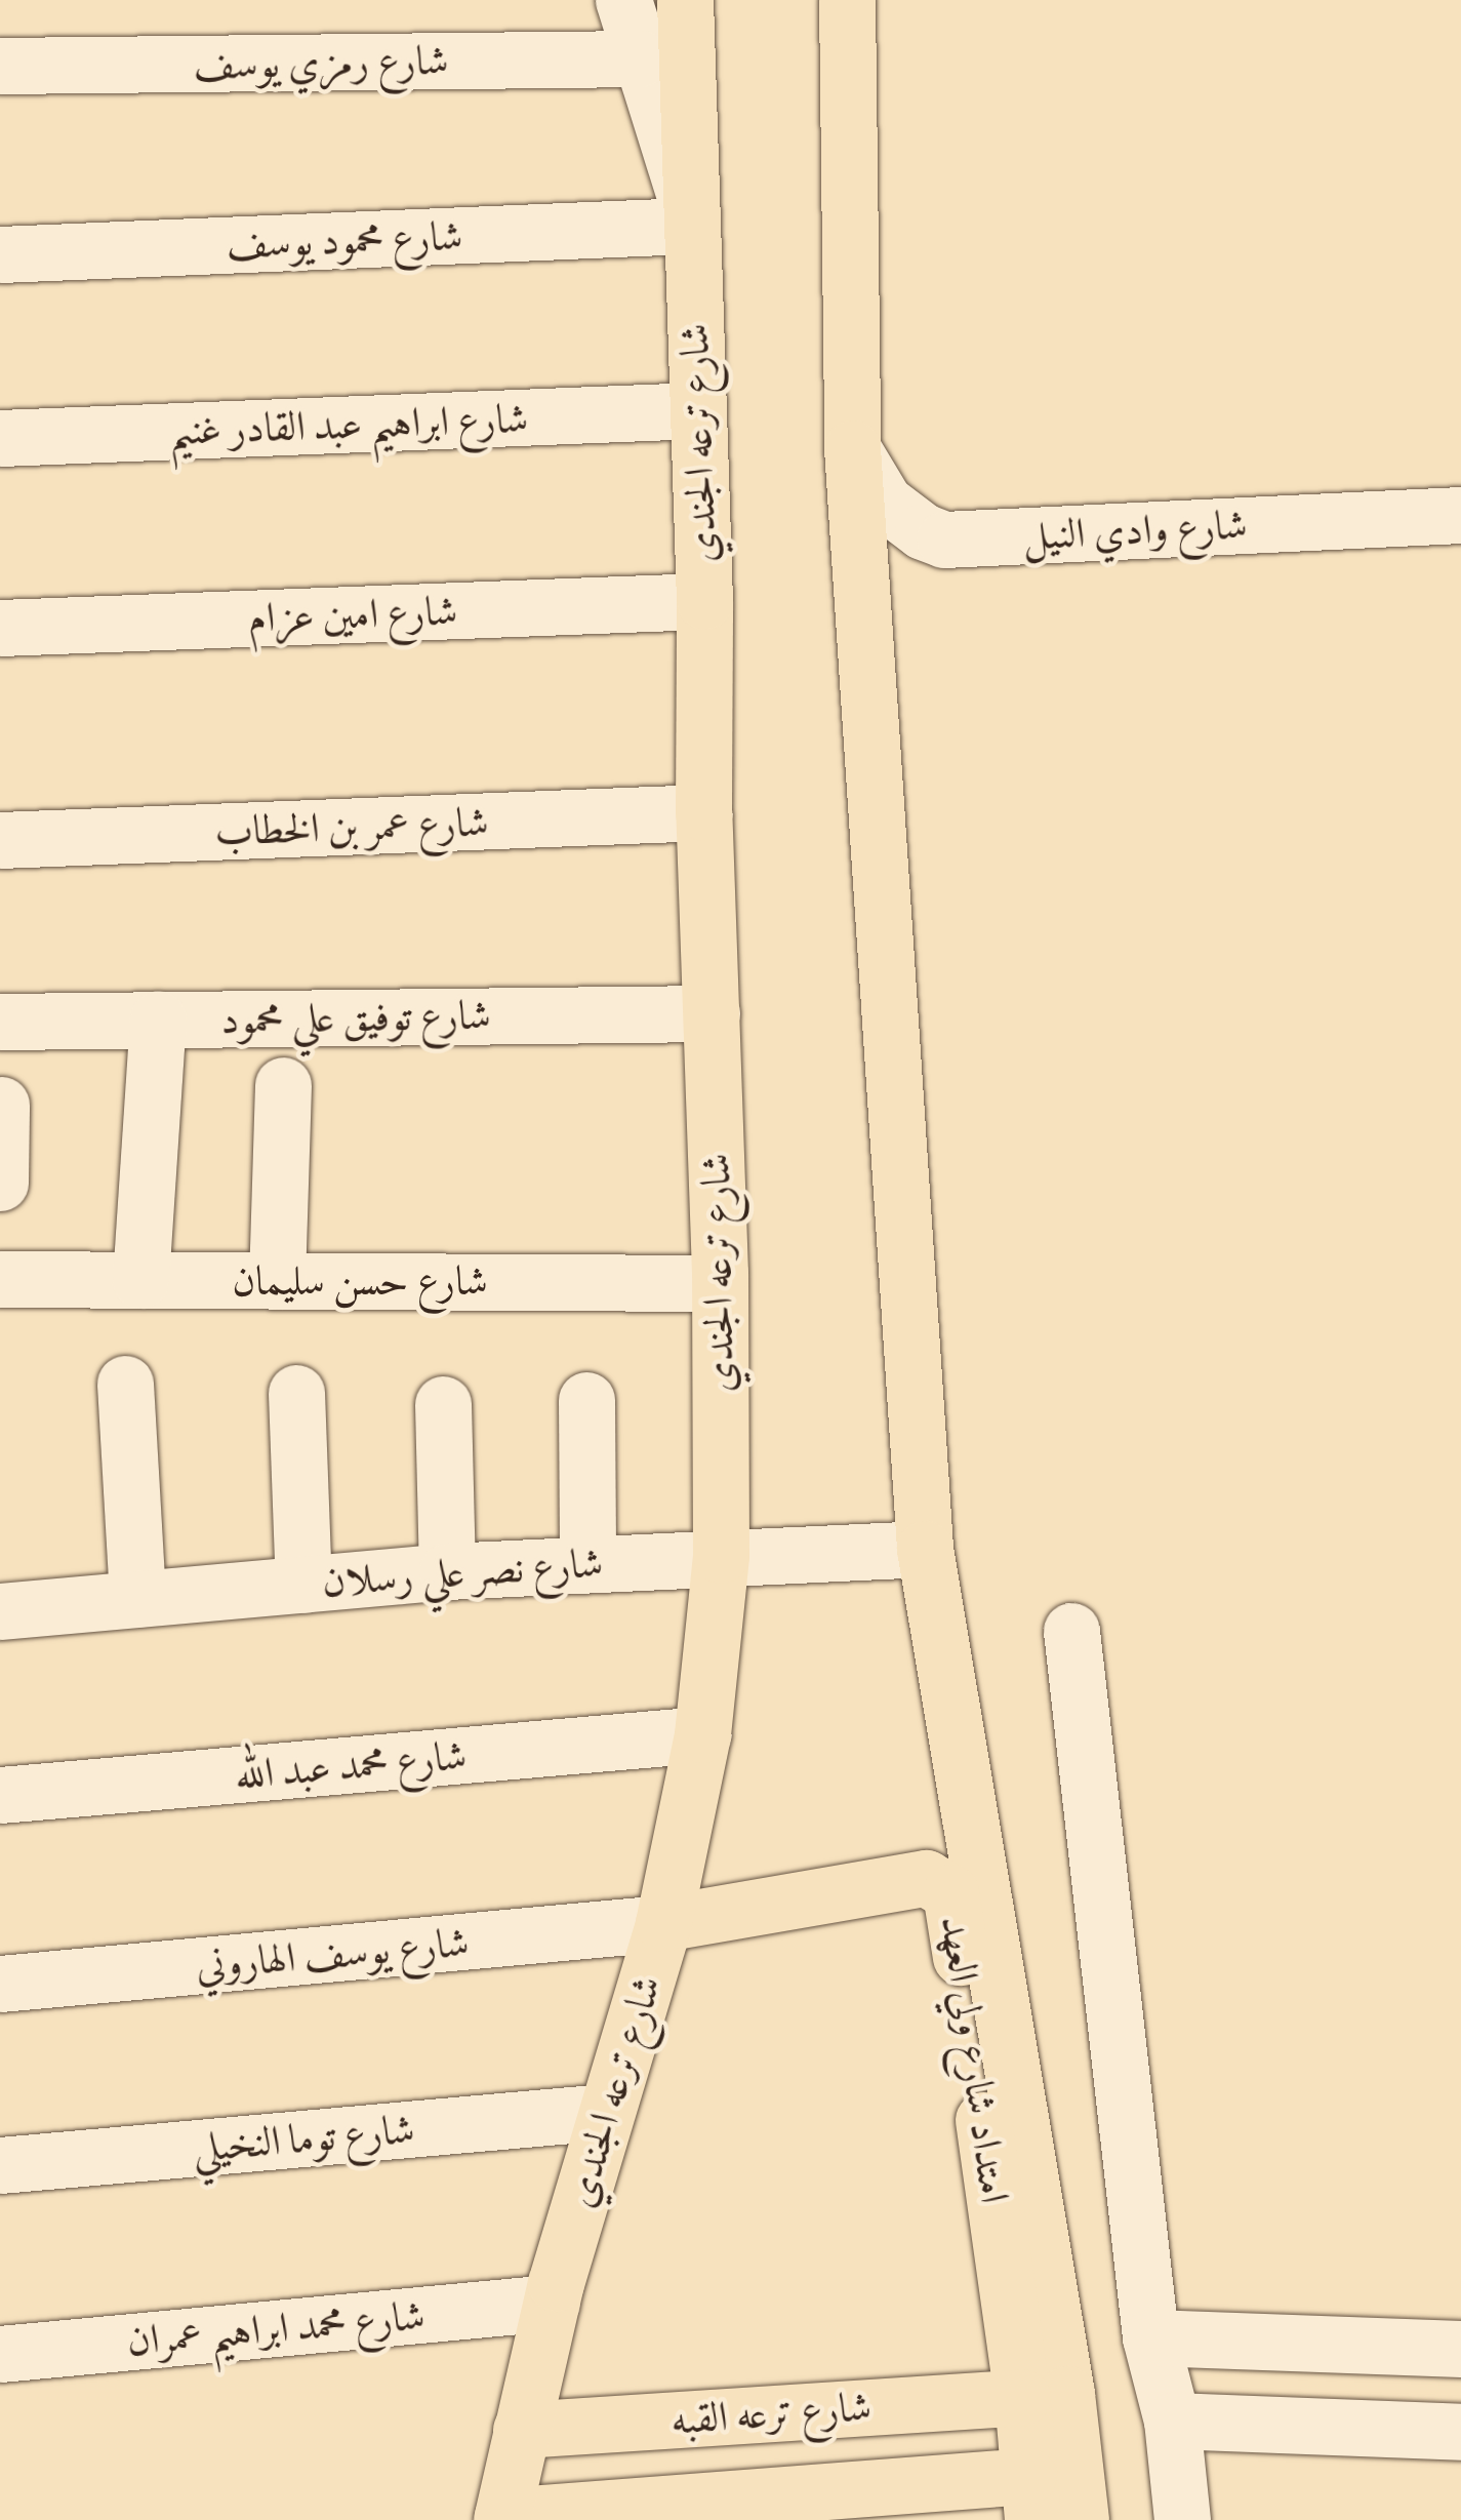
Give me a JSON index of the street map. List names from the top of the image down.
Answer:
{
  "streets": {
    "main road": ["شارع ترعه الجندي", "امتداد شارع ولي العهد", "شارع ترعه القبه"],
    "street": [
      "شارع رمزي يوسف",
      "شارع محمود يوسف",
      "شارع ابراهيم عبد القادر غنيم",
      "شارع وادي النيل",
      "شارع امين عزام",
      "شارع عمر بن الخطاب",
      "شارع توفيق علي محمود",
      "شارع حسن سليمان",
      "شارع نصر علي رسلان",
      "شارع محمد عبد الله",
      "شارع يوسف الهاروني",
      "شارع توما النخيلي",
      "شارع محمد ابراهيم عمران"
    ]
  },
  "crossings": [
    ["شارع محمود يوسف", "شارع ترعه الجندي"],
    ["شارع ابراهيم عبد القادر غنيم", "شارع ترعه الجندي"],
    ["شارع ترعه الجندي", "شارع امين عزام"],
    ["شارع ترعه الجندي", "شارع عمر بن الخطاب"],
    ["شارع ترعه الجندي", "شارع توفيق علي محمود"],
    ["شارع ترعه الجندي", "شارع حسن سليمان"],
    ["شارع ترعه الجندي", "شارع نصر علي رسلان"],
    ["شارع ترعه الجندي", "شارع محمد عبد الله"],
    ["شارع ترعه الجندي", "شارع يوسف الهاروني"],
    ["شارع ترعه الجندي", "امتداد شارع ولي العهد"],
    ["شارع ترعه الجندي", "شارع توما النخيلي"],
    ["شارع ترعه الجندي", "شارع محمد ابراهيم عمران"],
    ["شارع ترعه الجندي", "شارع ترعه القبه"],
    ["شارع يوسف الهاروني", "امتداد شارع ولي العهد"]
  ]
}
